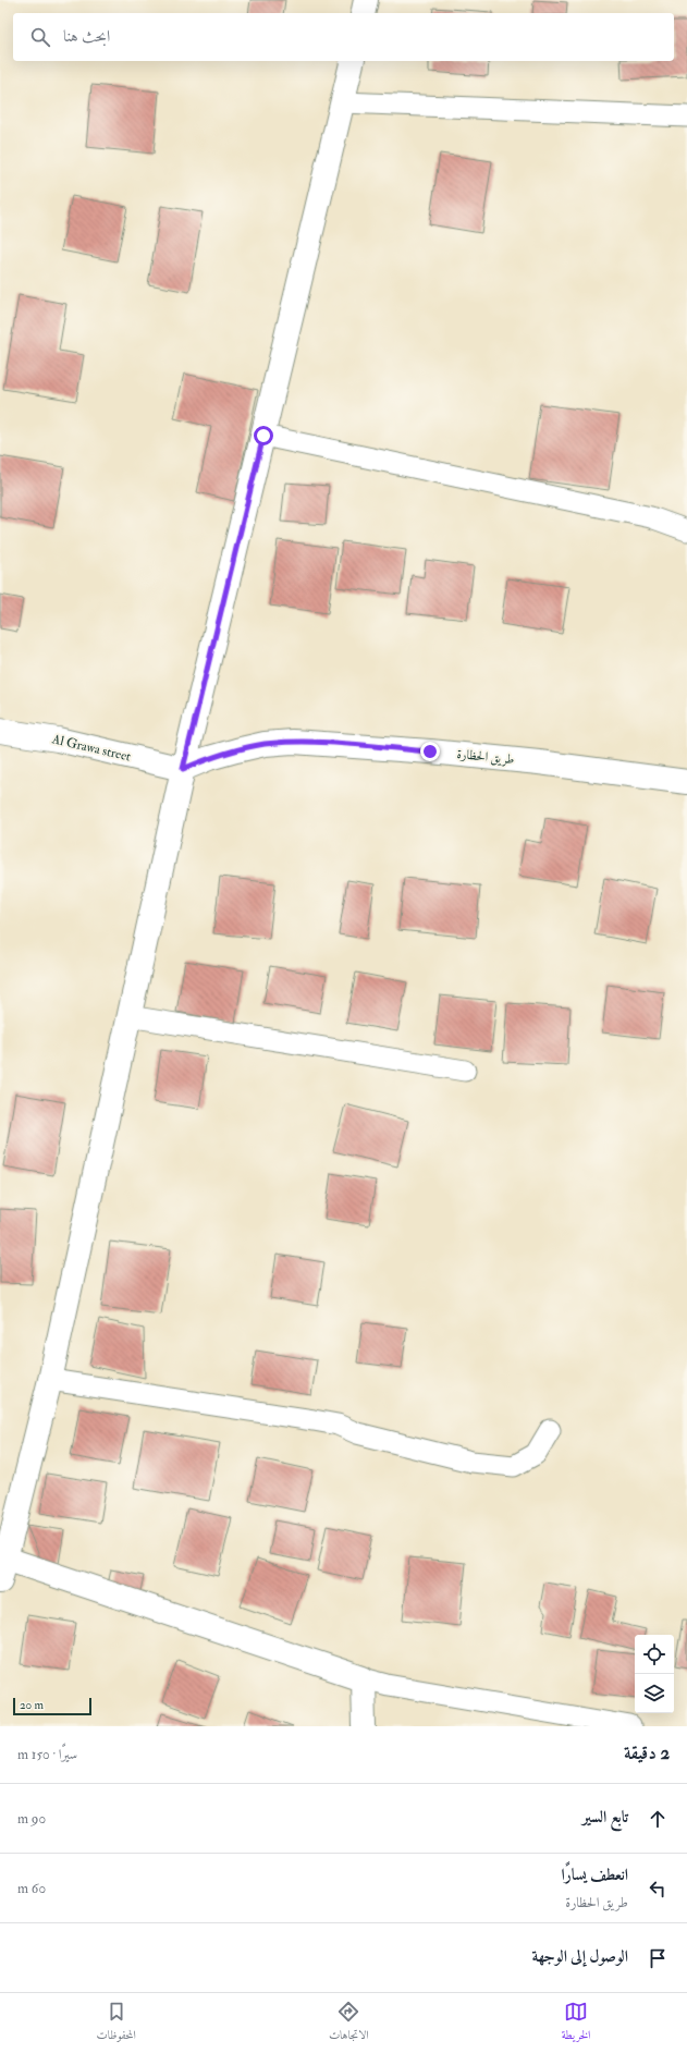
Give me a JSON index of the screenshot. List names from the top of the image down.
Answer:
{
  "streets": {
    "street": ["Al Grawa street", "طريق الحظارة"]
  },
  "crossings": [
    ["Al Grawa street", "طريق الحظارة"]
  ],
  "scale_bar": "20 m",
  "page": {
    "search": "ابحث هنا",
    "scale": "20 m",
    "heading": ["2 دقيقة", "سيرًا · 150 m"],
    "list": [
      ["تابع السير", "90 m"],
      ["انعطف يسارًا", "طريق الحظارة", "60 m"],
      "الوصول إلى الوجهة"
    ],
    "nav": ["الخريطة", "الاتجاهات", "المحفوظات"]
  }
}
